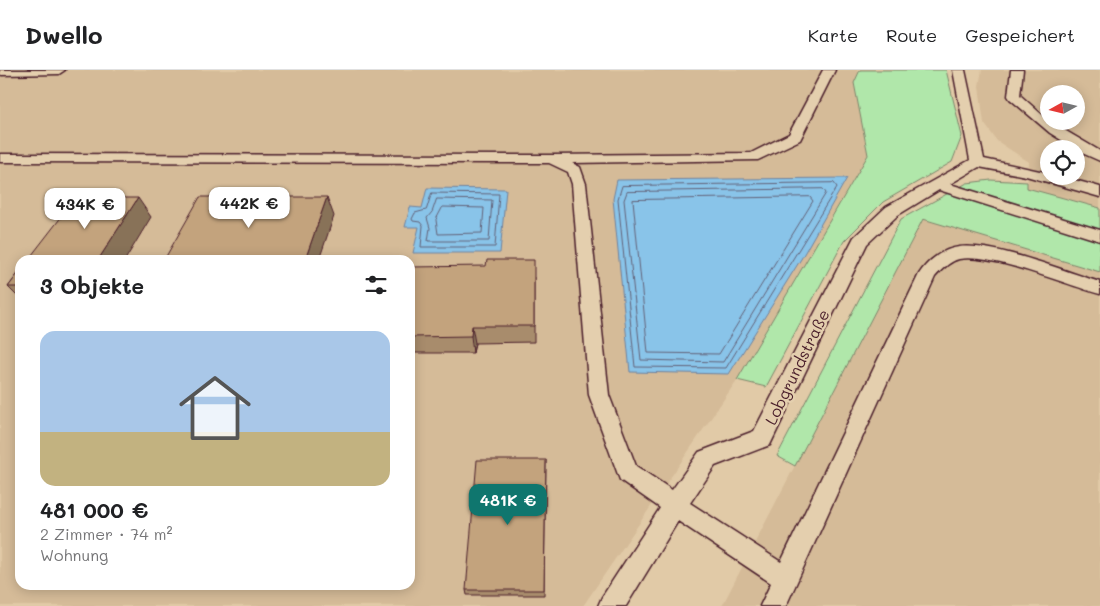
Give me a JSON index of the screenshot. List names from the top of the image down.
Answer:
{
  "streets": {
    "lane": ["Lobgrundstraße"]
  },
  "north": "left",
  "page": {
    "header": "Dwello",
    "nav": ["Karte", "Route", "Gespeichert"],
    "price": ["442K €", "434K €", "481K €"],
    "heading": "3 Objekte",
    "list": [
      {
        "name": "481 000 €",
        "note": "2 Zimmer · 74 m² · Wohnung"
      }
    ]
  }
}
